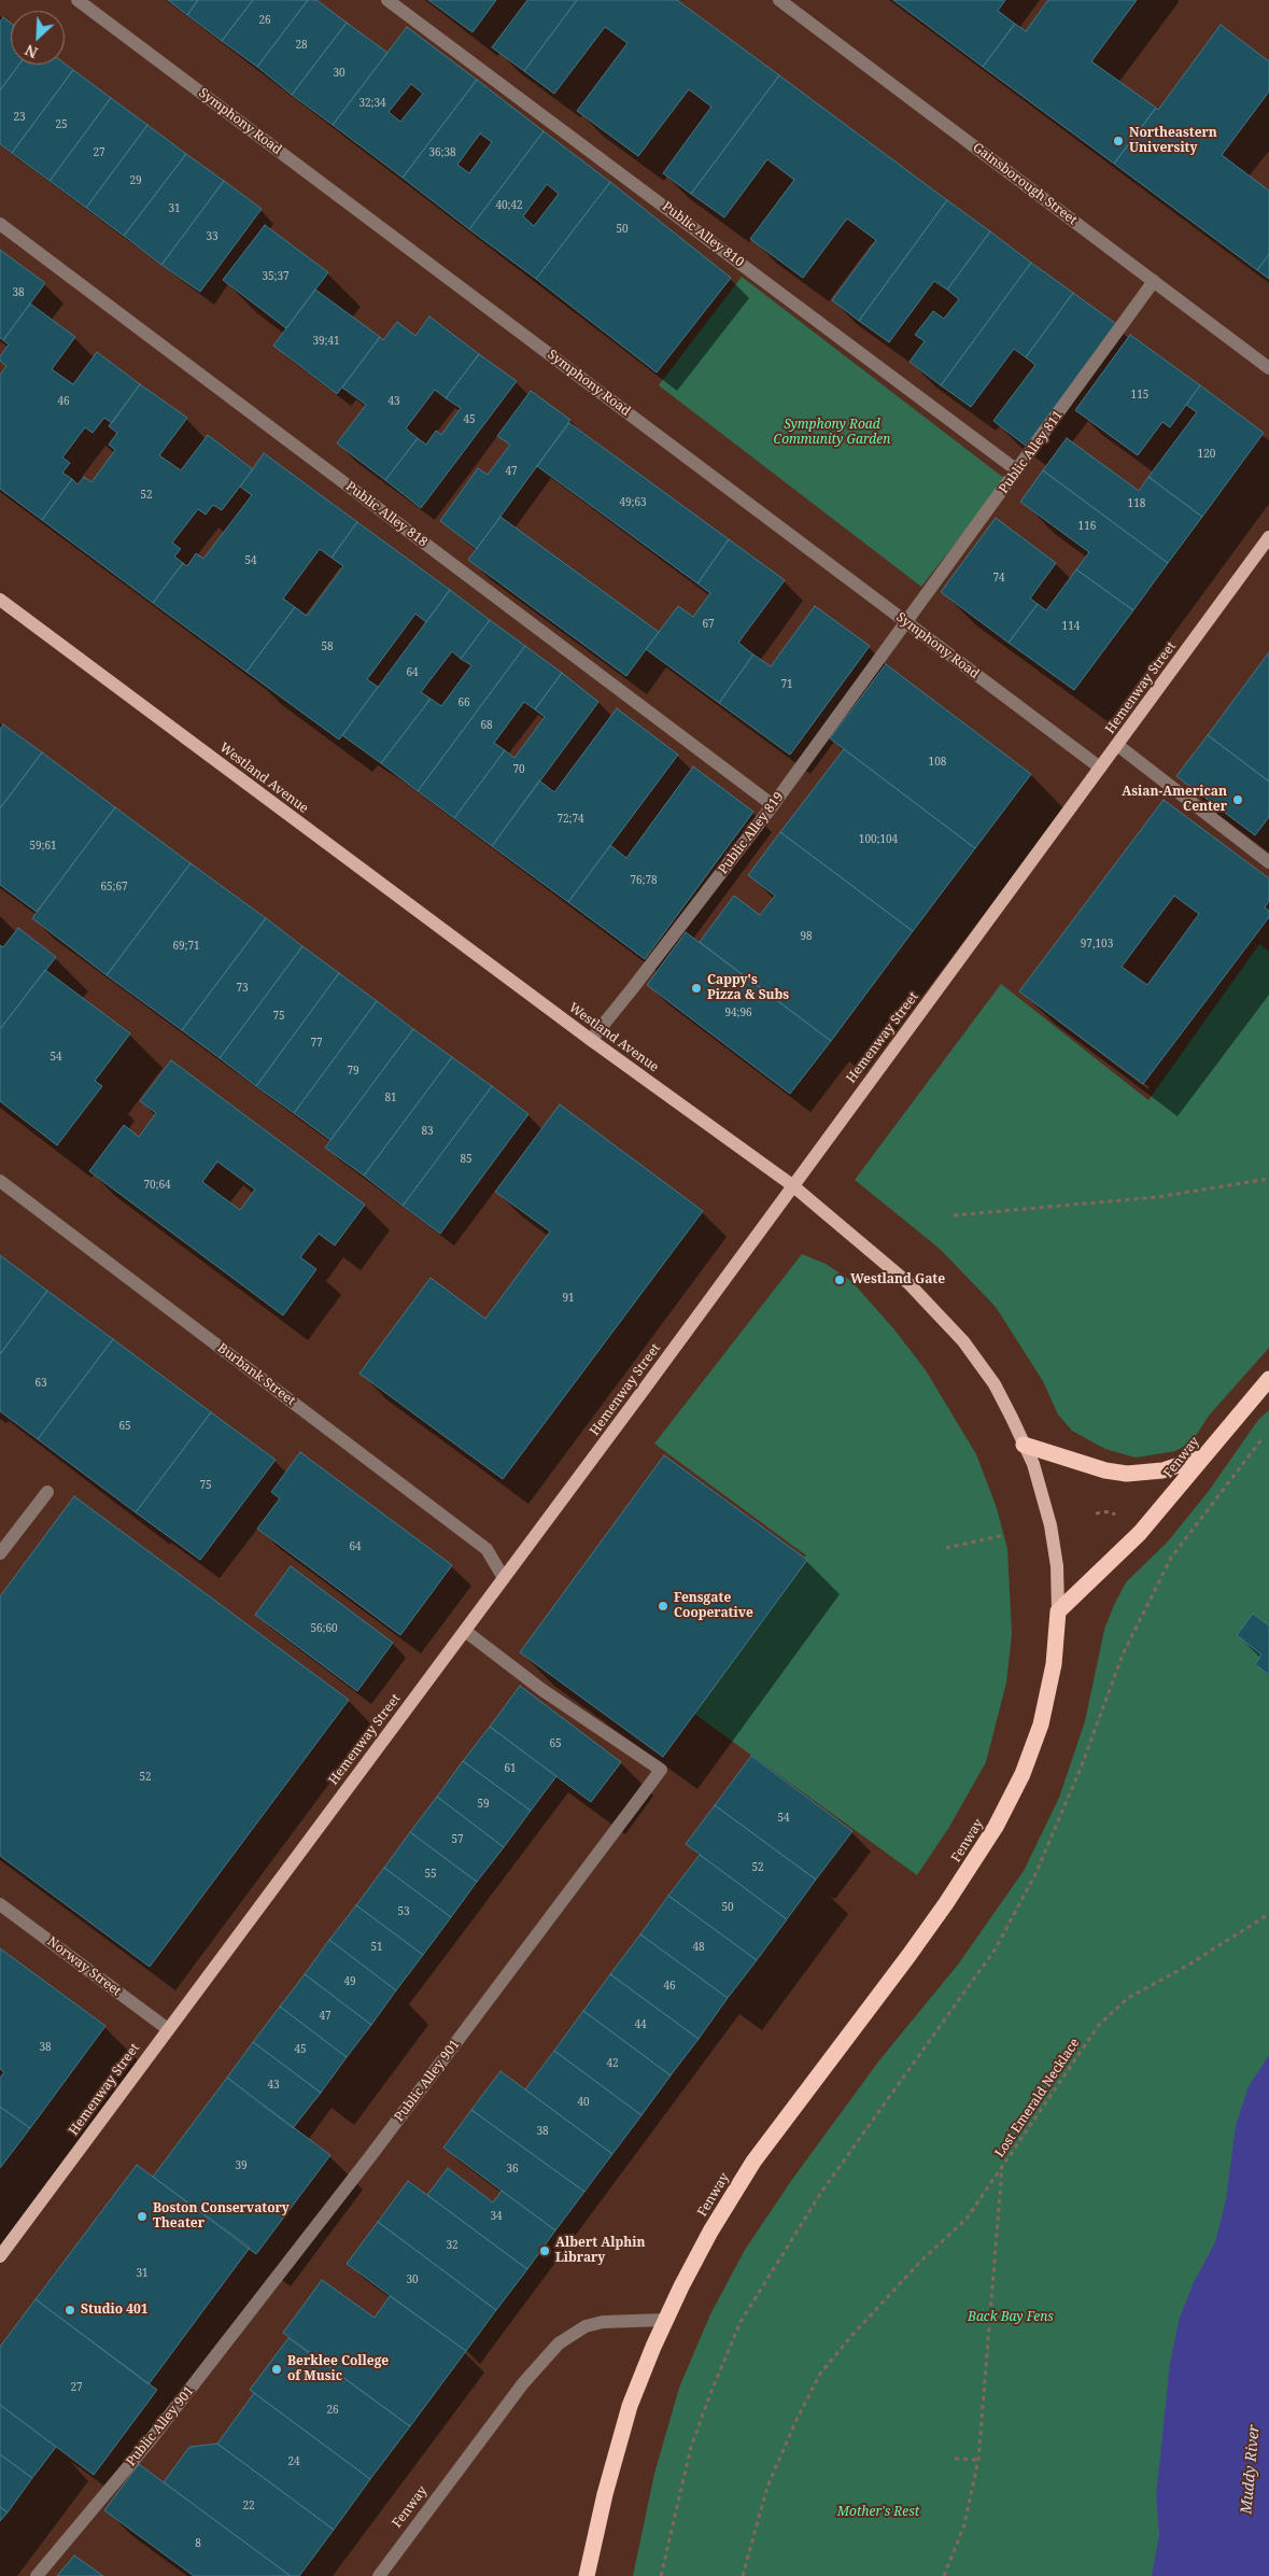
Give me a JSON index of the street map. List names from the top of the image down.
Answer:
{
  "streets": {
    "highway": ["Fenway"],
    "main road": ["Hemenway Street", "Westland Avenue"],
    "street": [
      "Symphony Road",
      "Gainsborough Street",
      "Public Alley 810",
      "Public Alley 811",
      "Public Alley 818",
      "Public Alley 819",
      "Burbank Street",
      "Norway Street",
      "Public Alley 901"
    ],
    "path": ["Lost Emerald Necklace"]
  },
  "crossings": [
    ["Symphony Road", "Public Alley 811"],
    ["Symphony Road", "Hemenway Street"],
    ["Symphony Road", "Public Alley 819"],
    ["Gainsborough Street", "Public Alley 811"],
    ["Public Alley 810", "Public Alley 811"],
    ["Public Alley 811", "Public Alley 819"],
    ["Public Alley 818", "Public Alley 819"],
    ["Hemenway Street", "Westland Avenue"],
    ["Hemenway Street", "Burbank Street"],
    ["Hemenway Street", "Norway Street"],
    ["Hemenway Street", "Public Alley 901"],
    ["Westland Avenue", "Public Alley 819"],
    ["Westland Avenue", "Fenway"]
  ],
  "water": ["Muddy River"],
  "parks": ["Symphony Road Community Garden", "Back Bay Fens", "Mother's Rest"],
  "places": [
    "Northeastern University",
    "Asian-American Center",
    "Cappy's Pizza & Subs",
    "Westland Gate",
    "Fensgate Cooperative",
    "Boston Conservatory Theater",
    "Albert Alphin Library",
    "Studio 401",
    "Berklee College of Music"
  ],
  "house_numbers": [
    "26",
    "28",
    "30",
    "32;34",
    "23",
    "25",
    "27",
    "36;38",
    "29",
    "40;42",
    "31",
    "50",
    "33",
    "35;37",
    "38",
    "39;41",
    "115",
    "46",
    "43",
    "45",
    "120",
    "47",
    "52",
    "49;63",
    "118",
    "116",
    "54",
    "74",
    "67",
    "114",
    "58",
    "64",
    "71",
    "66",
    "68",
    "108",
    "70",
    "72;74",
    "100;104",
    "59;61",
    "76;78",
    "65;67",
    "98",
    "97,103",
    "69;71",
    "73",
    "94;96",
    "75",
    "77",
    "54",
    "79",
    "81",
    "83",
    "85",
    "70;64",
    "91",
    "63",
    "65",
    "75",
    "64",
    "56;60",
    "65",
    "61",
    "52",
    "59",
    "54",
    "57",
    "52",
    "55",
    "50",
    "53",
    "51",
    "48",
    "49",
    "46",
    "47",
    "44",
    "38",
    "45",
    "42",
    "43",
    "40",
    "38",
    "39",
    "36",
    "34",
    "32",
    "31",
    "30",
    "27",
    "26",
    "24",
    "22",
    "8"
  ],
  "north": "bottom left"
}
